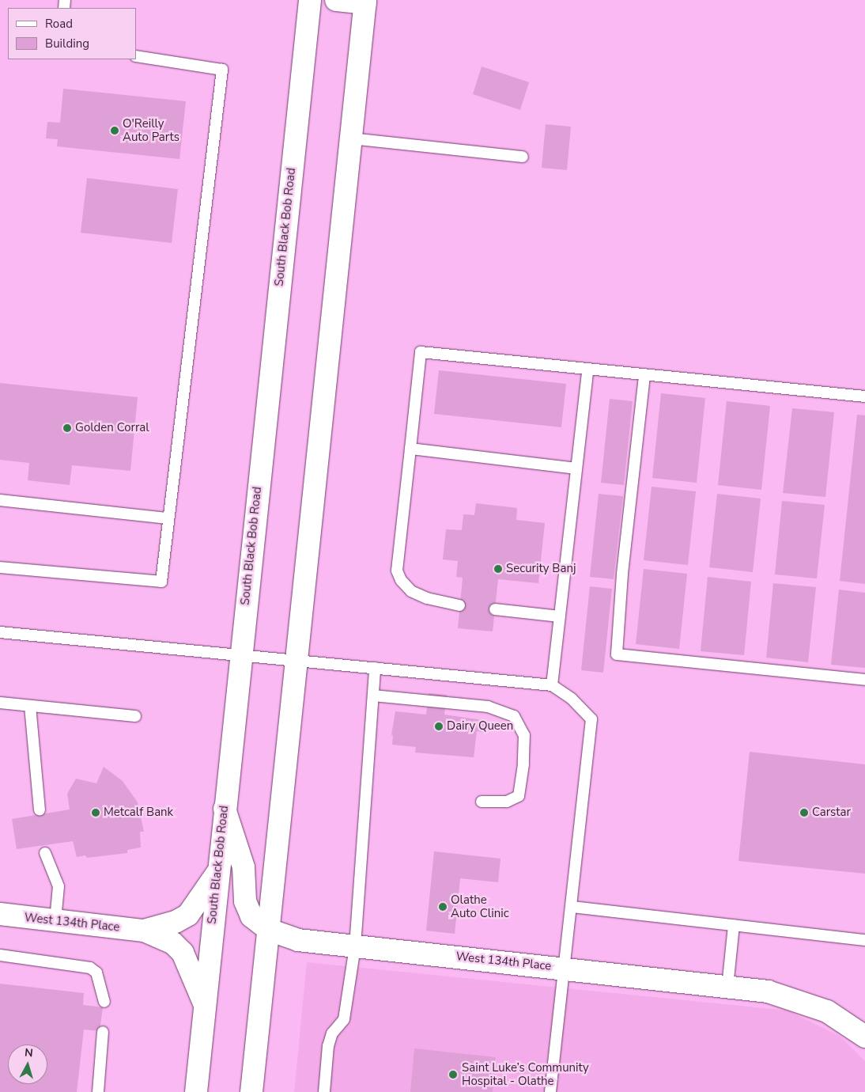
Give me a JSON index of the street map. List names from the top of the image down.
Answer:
{
  "streets": {
    "main road": ["South Black Bob Road", "West 134th Place"]
  },
  "crossings": [
    ["South Black Bob Road", "West 134th Place"]
  ],
  "places": [
    "O'Reilly Auto Parts",
    "Golden Corral",
    "Security Banj",
    "Dairy Queen",
    "Metcalf Bank",
    "Carstar",
    "Olathe Auto Clinic",
    "Saint Luke’s Community Hospital - Olathe"
  ],
  "legend": ["Road", "Building"],
  "north": "top"
}
